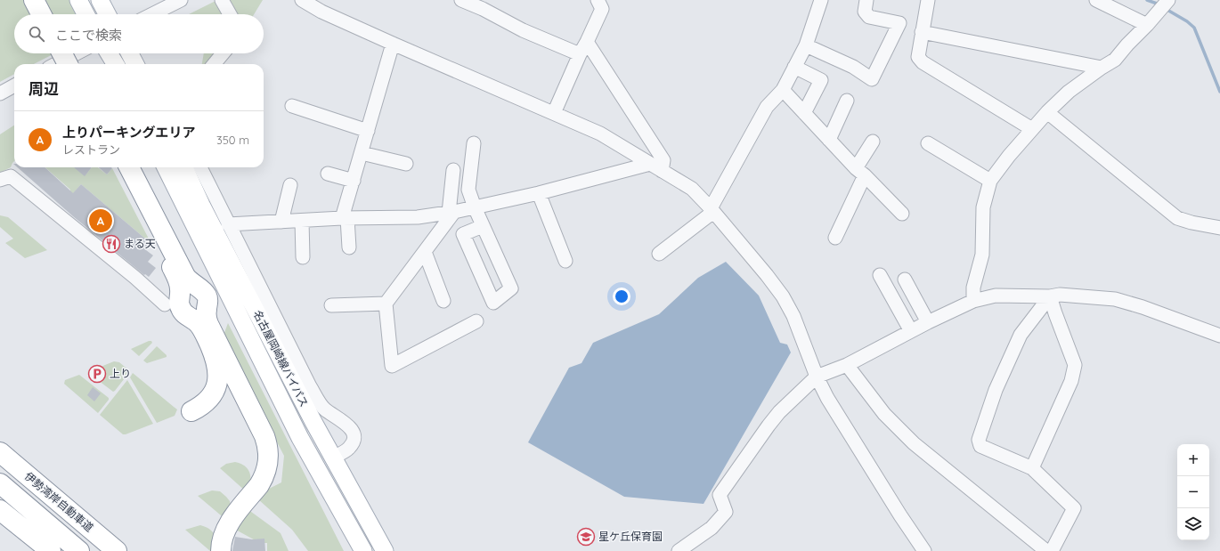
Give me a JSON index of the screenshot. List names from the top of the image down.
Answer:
{
  "streets": {
    "highway": ["伊勢湾岸自動車道"],
    "main road": ["名古屋岡崎線バイパス"]
  },
  "places": {
    "restaurant": ["まる天"],
    "parking": ["上り"],
    "school or university": ["星ケ丘保育園"]
  },
  "page": {
    "search": "ここで検索",
    "heading": "周辺",
    "list": [
      {
        "mark": "A",
        "name": "上りパーキングエリア",
        "note": "レストラン",
        "value": "350 m"
      }
    ],
    "pins": "A",
    "map_buttons": ["+", "−"]
  }
}
